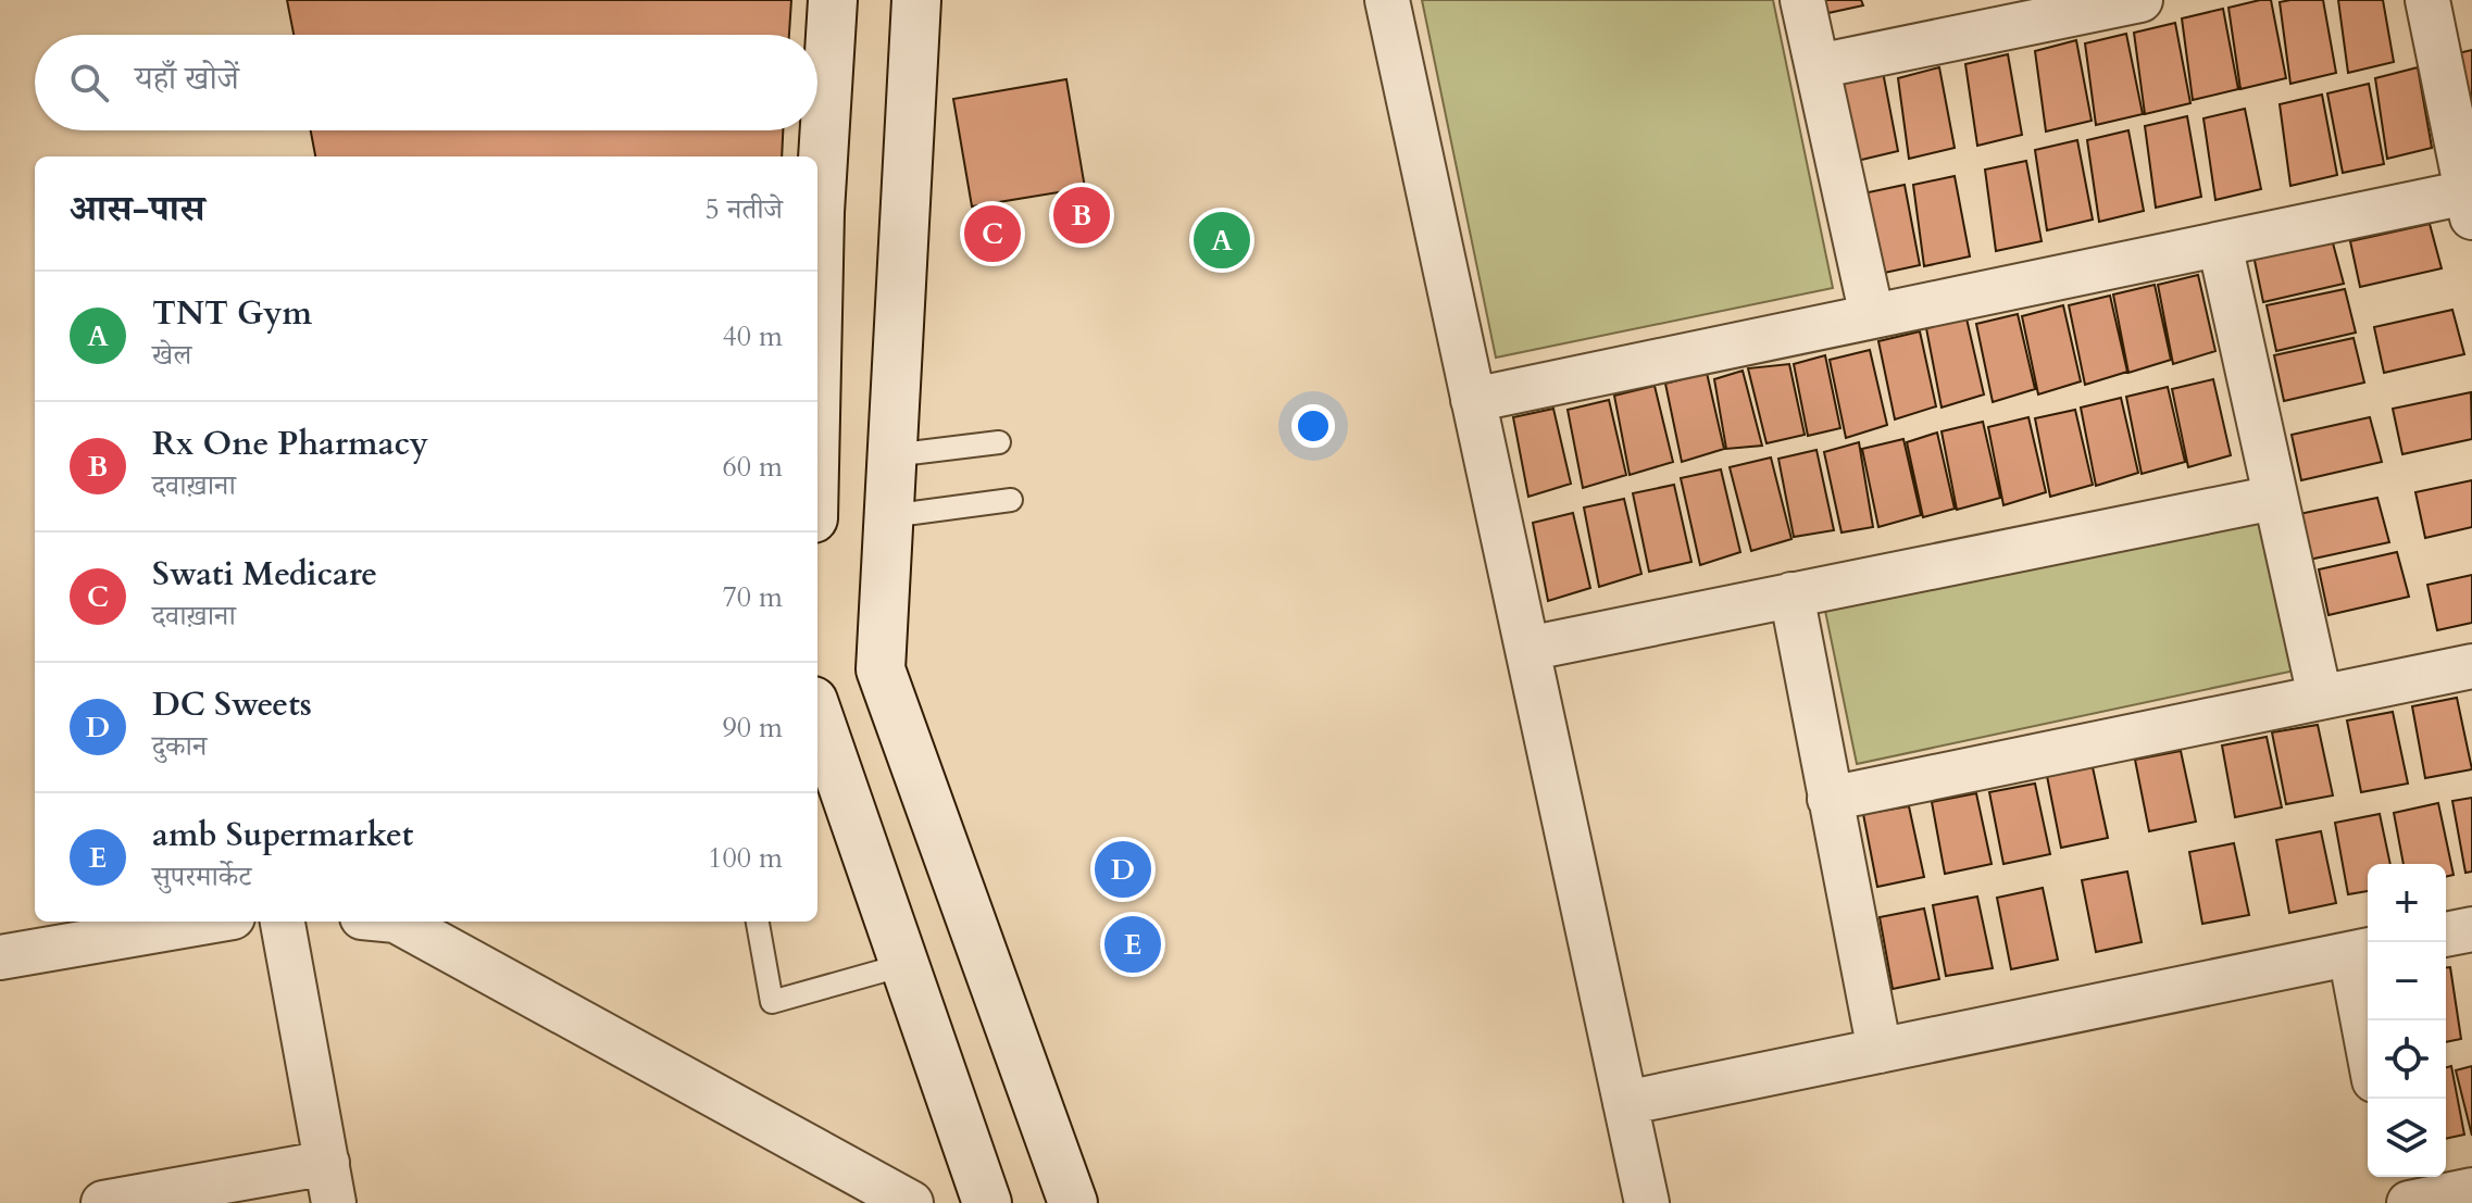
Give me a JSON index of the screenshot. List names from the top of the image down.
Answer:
{
  "page": {
    "search": "यहाँ खोजें",
    "heading": ["आस-पास", "5 नतीजे"],
    "pins": [
      "B",
      "C",
      "A",
      "D",
      "E"
    ],
    "list": [
      {
        "mark": "A",
        "name": "TNT Gym",
        "note": "खेल",
        "value": "40 m"
      },
      {
        "mark": "B",
        "name": "Rx One Pharmacy",
        "note": "दवाख़ाना",
        "value": "60 m"
      },
      {
        "mark": "C",
        "name": "Swati Medicare",
        "note": "दवाख़ाना",
        "value": "70 m"
      },
      {
        "mark": "D",
        "name": "DC Sweets",
        "note": "दुकान",
        "value": "90 m"
      },
      {
        "mark": "E",
        "name": "amb Supermarket",
        "note": "सुपरमार्केट",
        "value": "100 m"
      }
    ],
    "map_buttons": ["+", "−"]
  }
}
